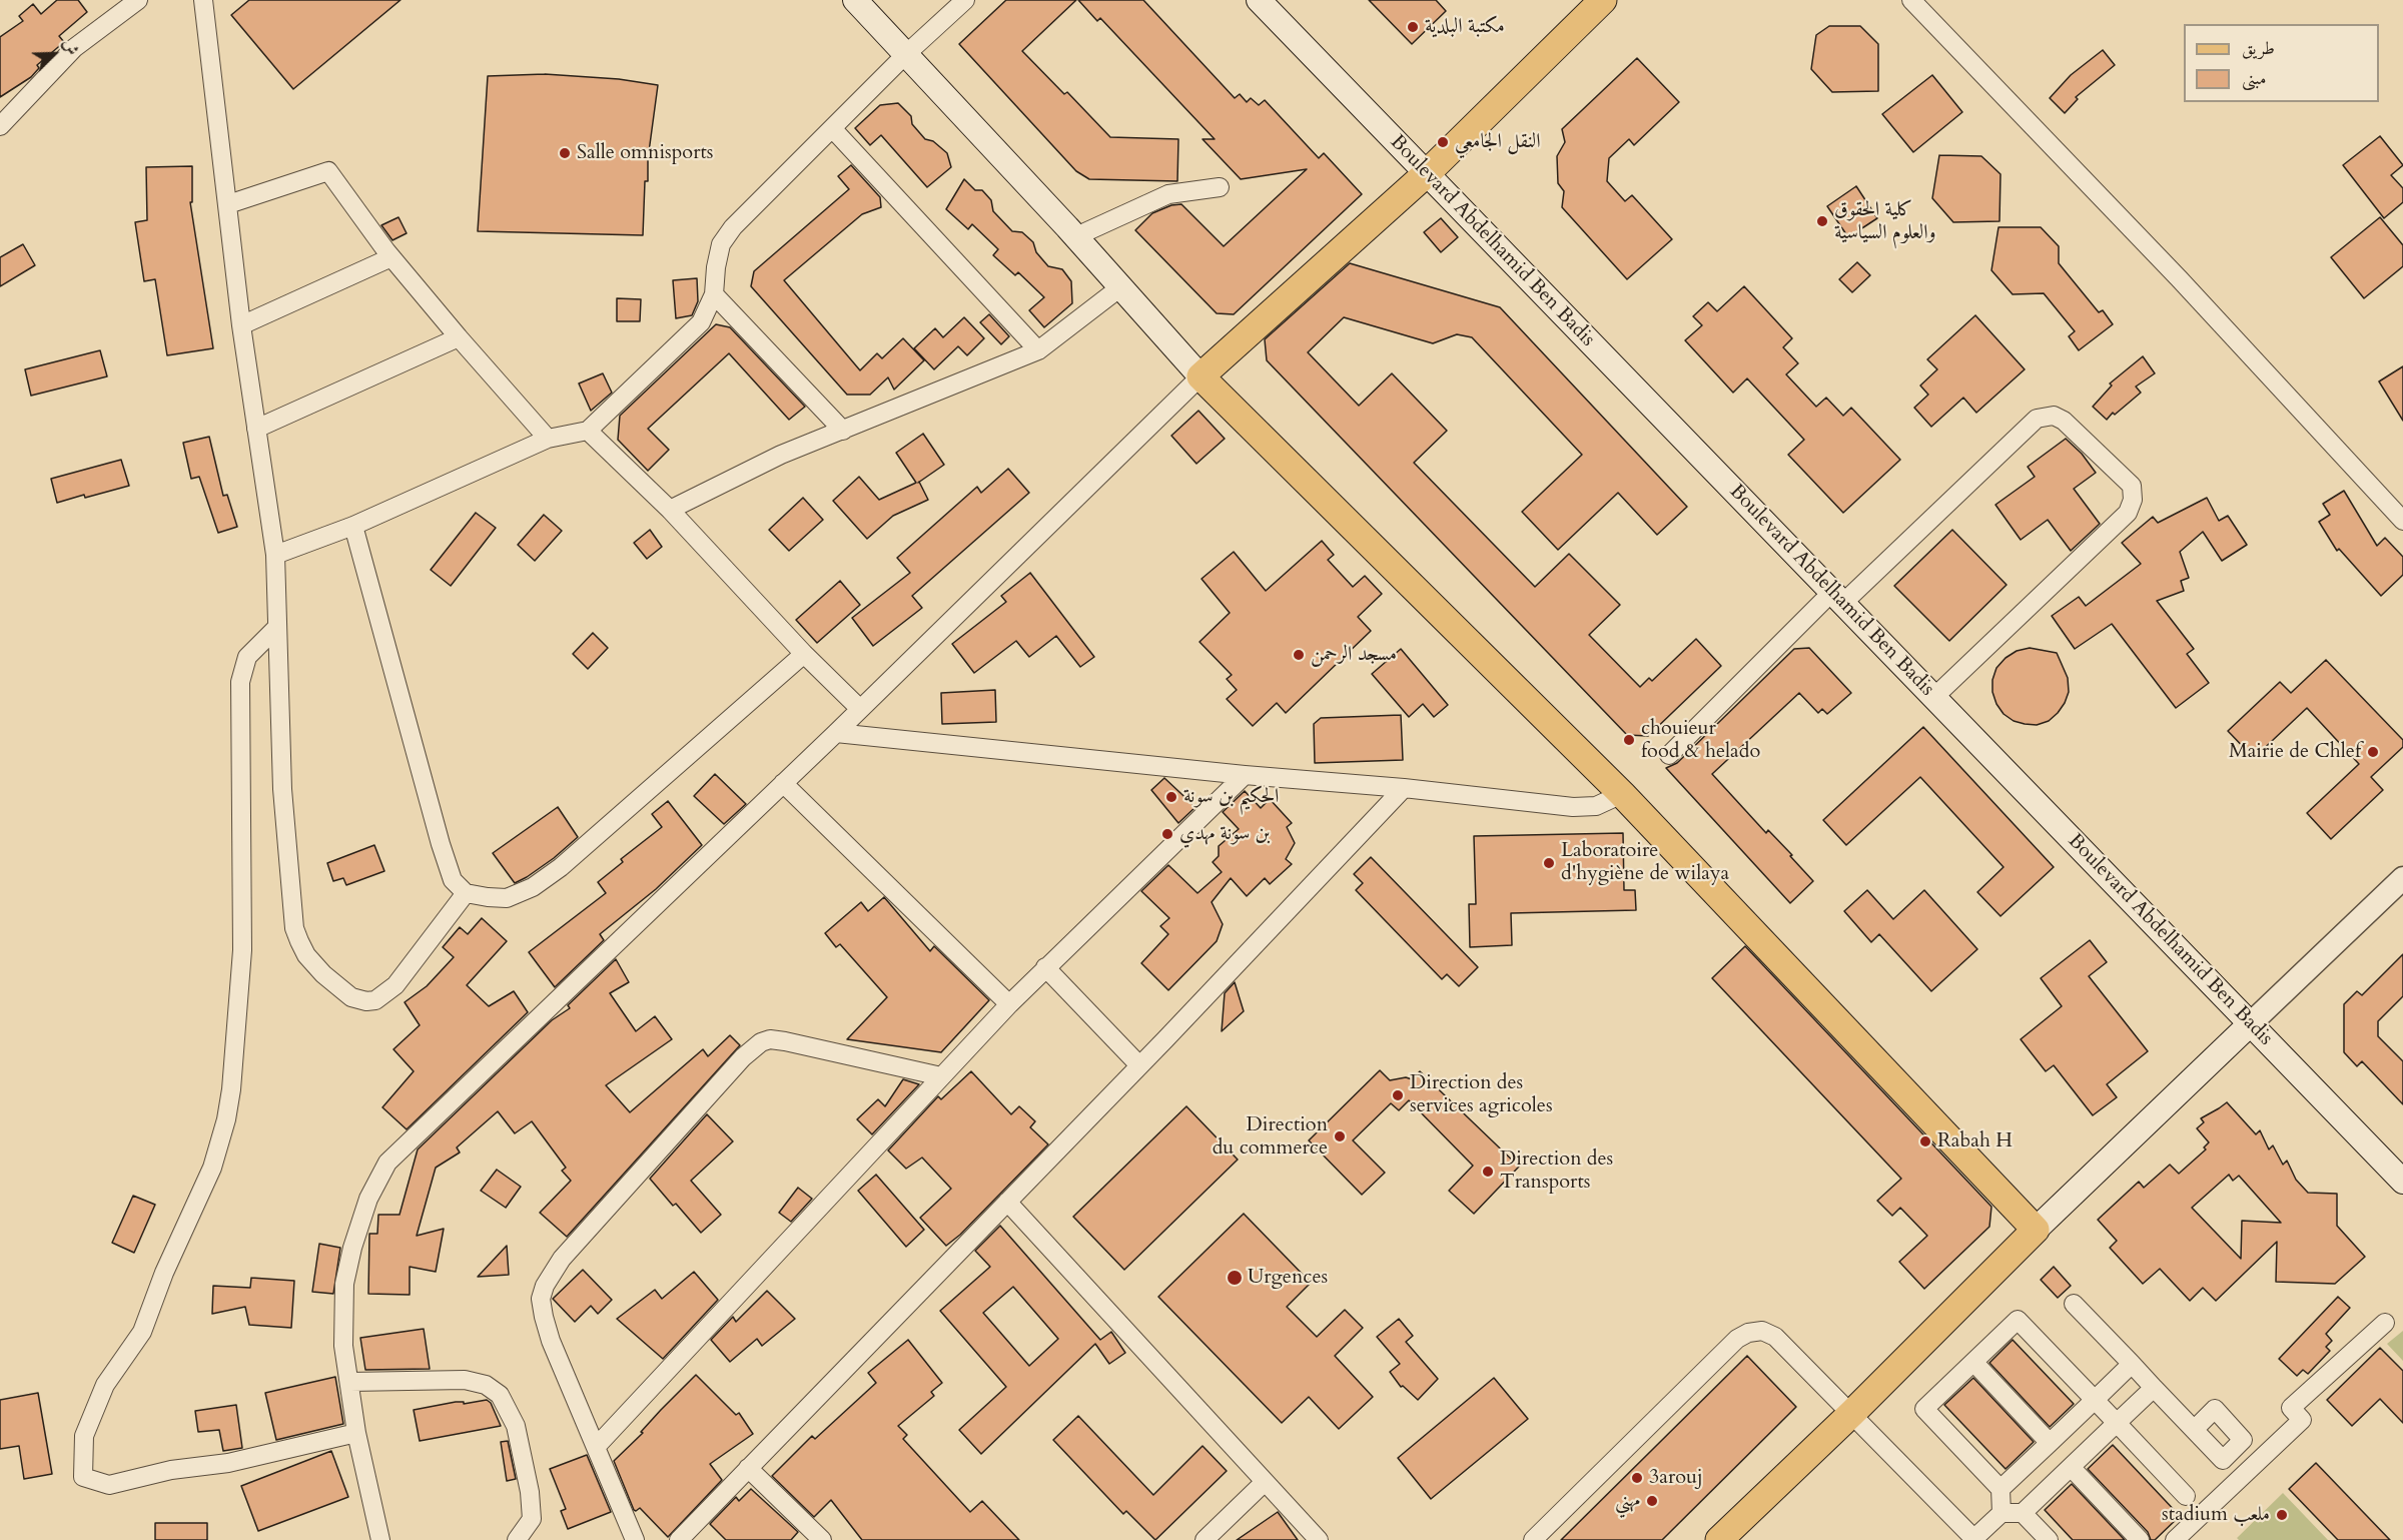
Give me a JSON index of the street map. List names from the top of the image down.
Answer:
{
  "streets": {
    "main road": ["Boulevard Abdelhamid Ben Badis"]
  },
  "places": [
    "مكتبة البلدية",
    "النقل الجامعي",
    "Salle omnisports",
    "كلية الحقوق والعلوم السياسية",
    "مسجد الرحمن",
    "chouieur food & helado",
    "Mairie de Chlef",
    "الحكيم بن سونة",
    "بن سونة مهدي",
    "Laboratoire d'hygiène de wilaya",
    "Direction des services agricoles",
    "Direction du commerce",
    "Rabah H",
    "Direction des Transports",
    "Urgences",
    "3arouj",
    "مهني",
    "stadium ملعب"
  ],
  "legend": ["طريق", "مبنى"],
  "north": "top right"
}
